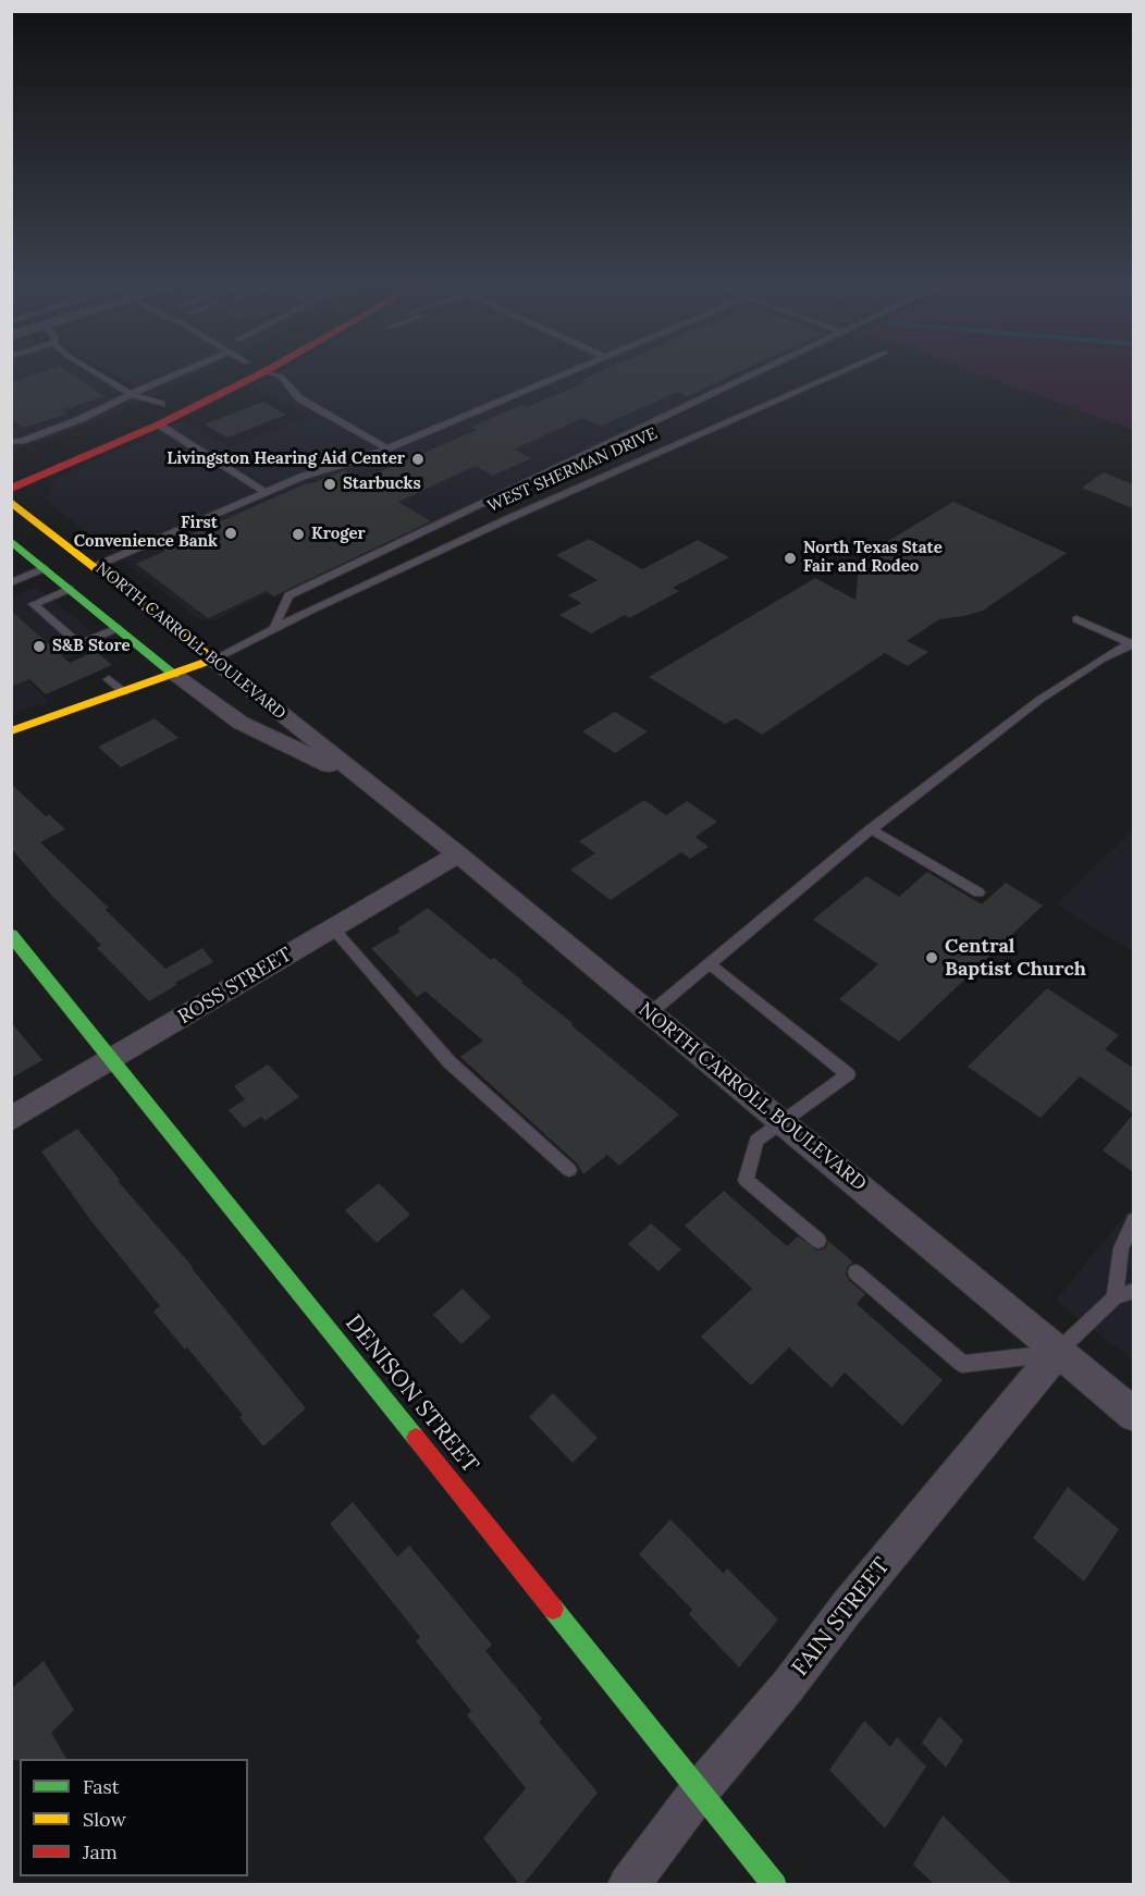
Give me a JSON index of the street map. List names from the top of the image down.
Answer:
{
  "streets": {
    "street": [
      "NORTH CARROLL BOULEVARD",
      "ROSS STREET",
      "DENISON STREET",
      "FAIN STREET"
    ],
    "lane": ["WEST SHERMAN DRIVE"]
  },
  "crossings": [
    ["WEST SHERMAN DRIVE", "NORTH CARROLL BOULEVARD"],
    ["NORTH CARROLL BOULEVARD", "ROSS STREET"],
    ["NORTH CARROLL BOULEVARD", "FAIN STREET"],
    ["ROSS STREET", "DENISON STREET"],
    ["DENISON STREET", "FAIN STREET"]
  ],
  "places": [
    "Livingston Hearing Aid Center",
    "Starbucks",
    "First Convenience Bank",
    "Kroger",
    "North Texas State Fair and Rodeo",
    "S&B Store",
    "Central Baptist Church"
  ],
  "legend": ["Fast", "Slow", "Jam"]
}
